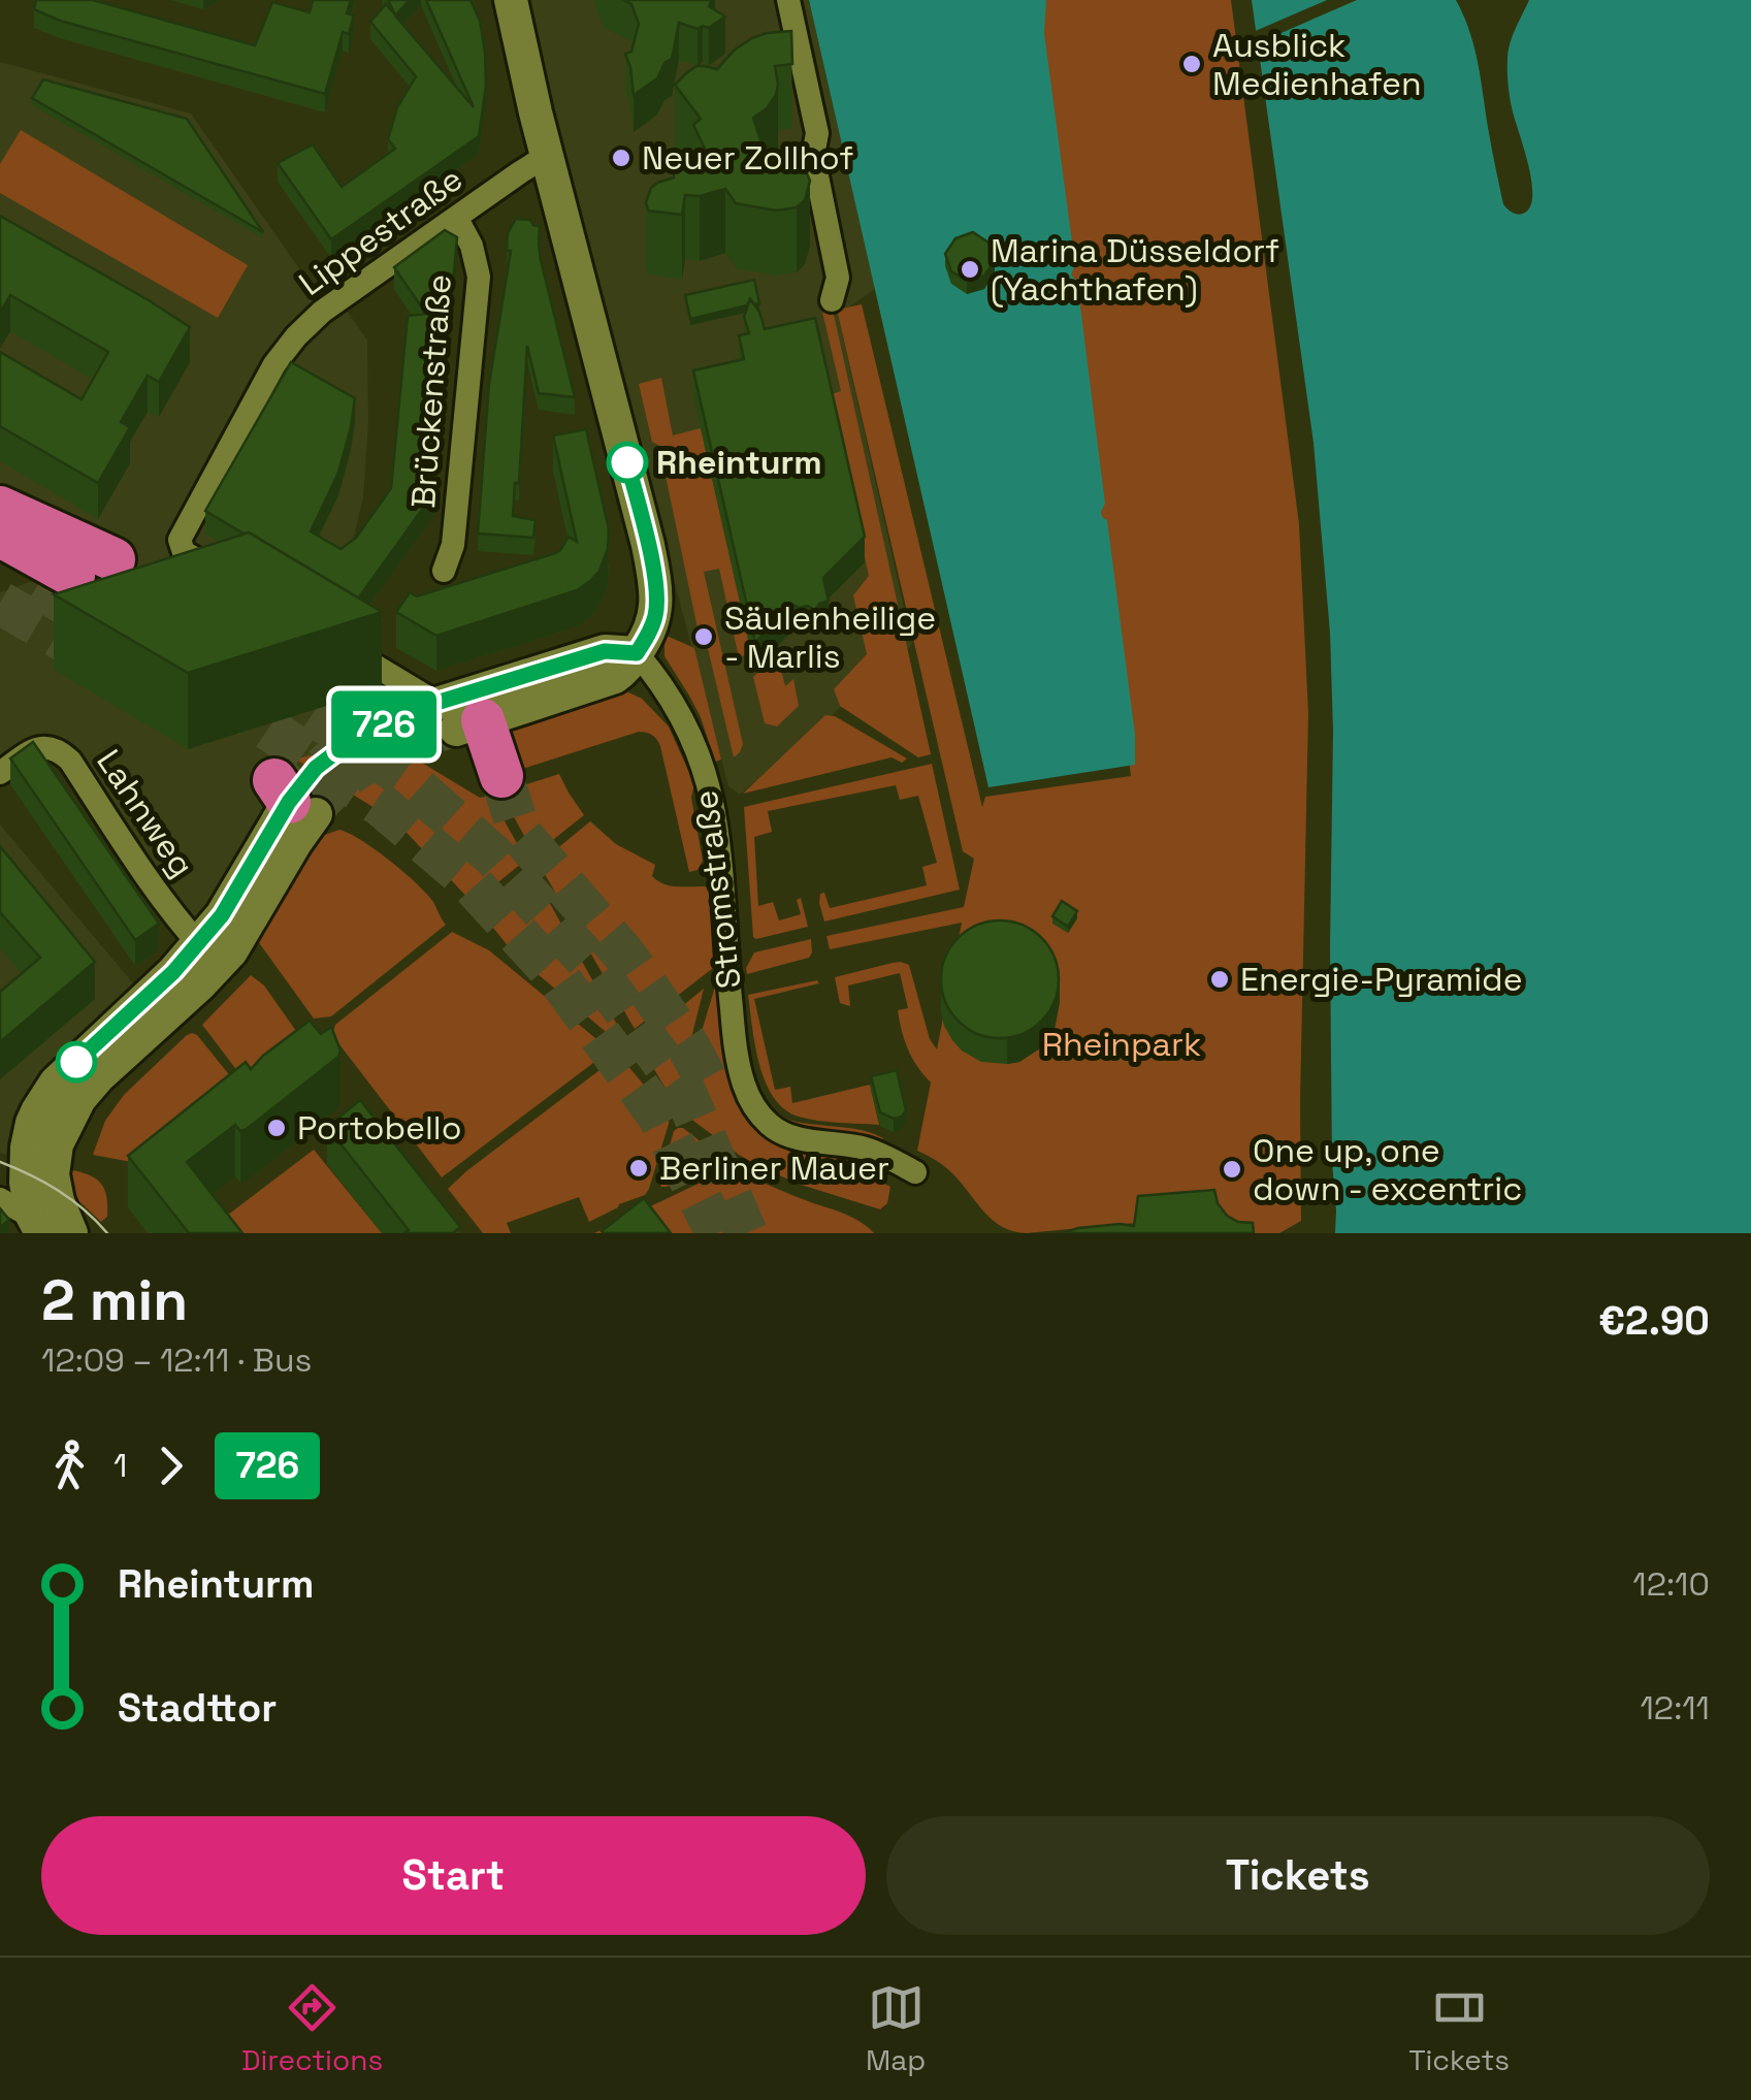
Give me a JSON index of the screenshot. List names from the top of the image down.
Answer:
{
  "streets": {
    "street": [
      "Lippestraße",
      "Brückenstraße",
      "Lahnweg",
      "Stromstraße"
    ]
  },
  "crossings": [
    ["Lippestraße", "Brückenstraße"]
  ],
  "parks": ["Rheinpark"],
  "places": [
    "Ausblick Medienhafen",
    "Neuer Zollhof",
    "Marina Düsseldorf (Yachthafen)",
    "Rheinturm",
    "Säulenheilige - Marlis",
    "Energie-Pyramide",
    "Portobello",
    "Berliner Mauer",
    "One up, one down - excentric"
  ],
  "lines": ["bus line 726"],
  "page": {
    "on_map": "726",
    "heading": ["2 min", "12:09 – 12:11 · Bus", "€2.90"],
    "legs": ["1", "726"],
    "list": [
      {
        "name": "Rheinturm",
        "value": "12:10"
      },
      {
        "name": "Stadttor",
        "value": "12:11"
      }
    ],
    "buttons": ["Start", "Tickets"],
    "tabs": ["Directions", "Map", "Tickets"]
  }
}
